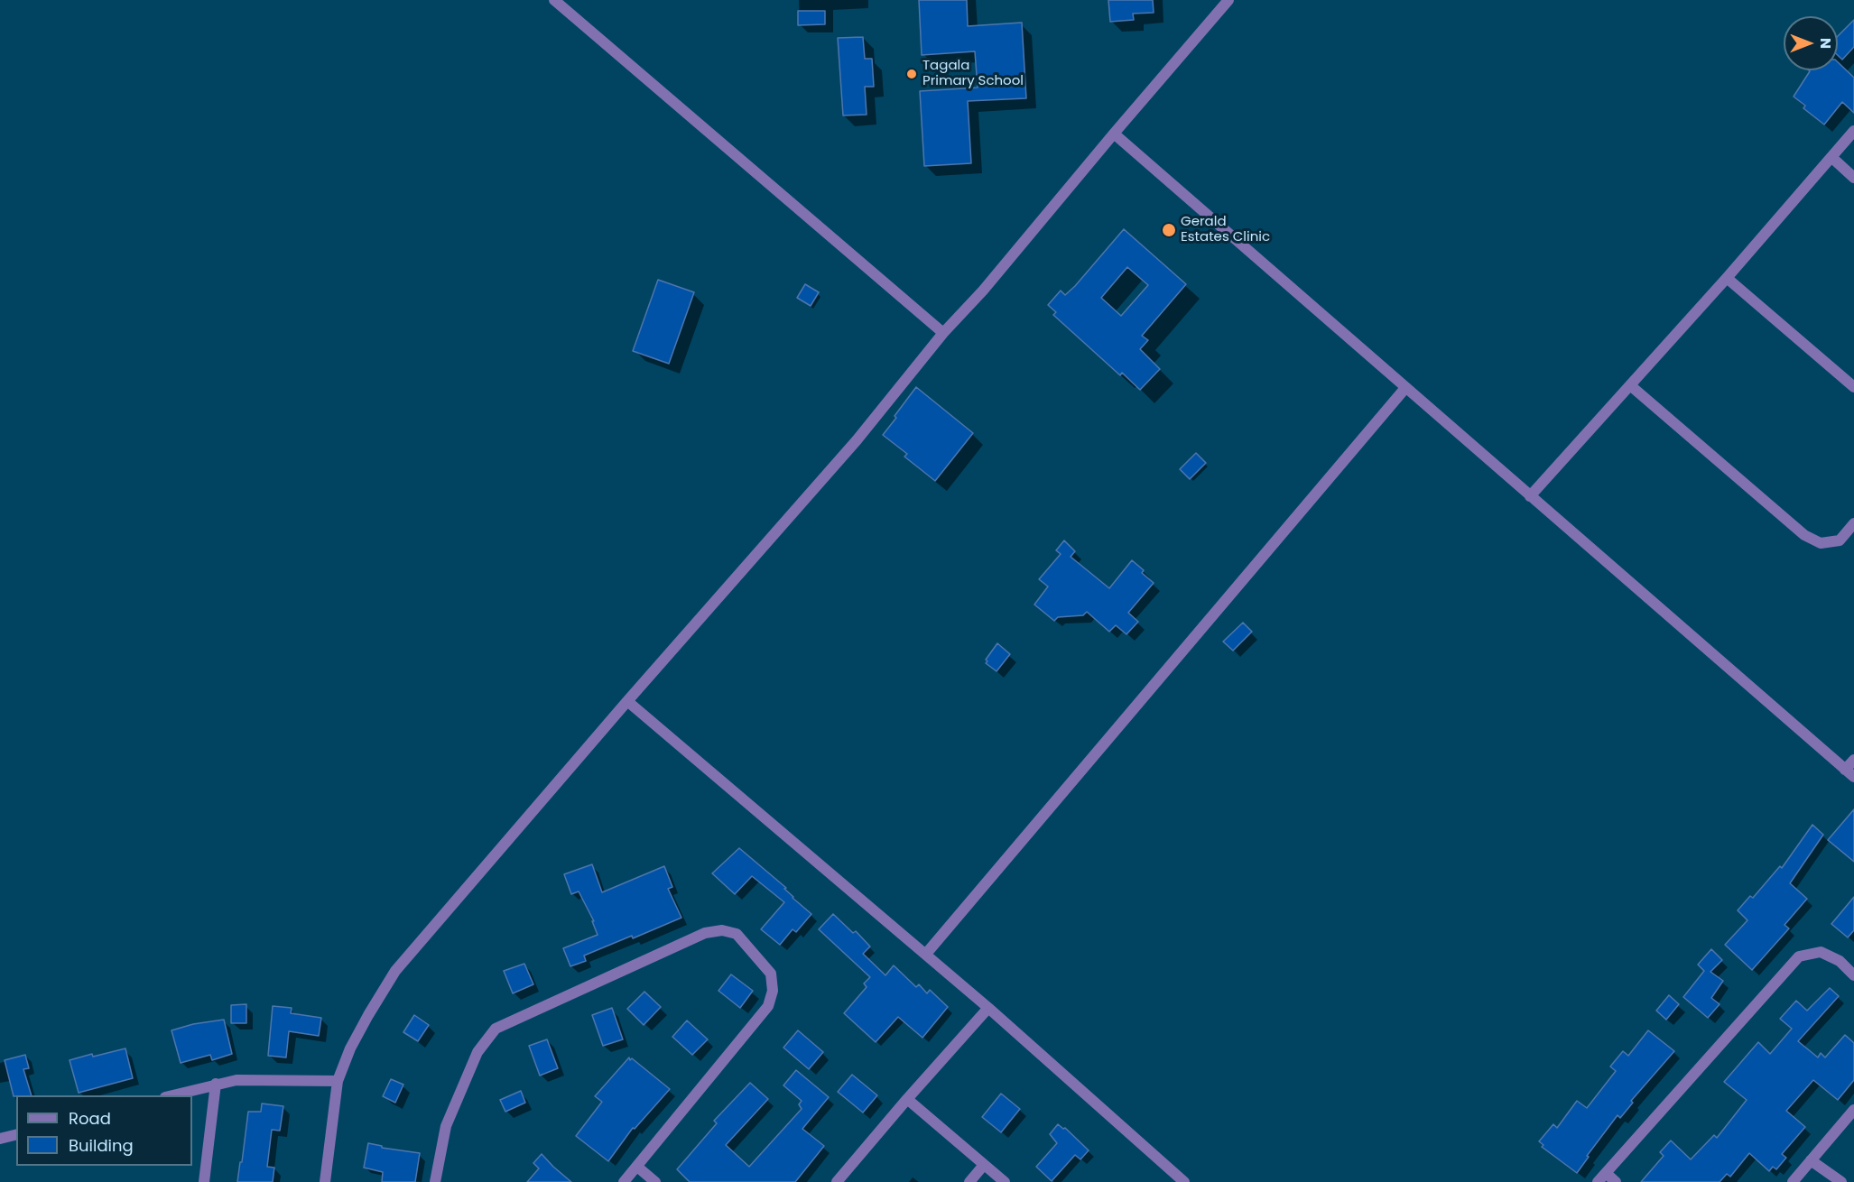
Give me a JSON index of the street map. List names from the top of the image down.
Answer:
{
  "places": ["Tagala Primary School", "Gerald Estates Clinic"],
  "legend": ["Road", "Building"],
  "north": "right"
}
